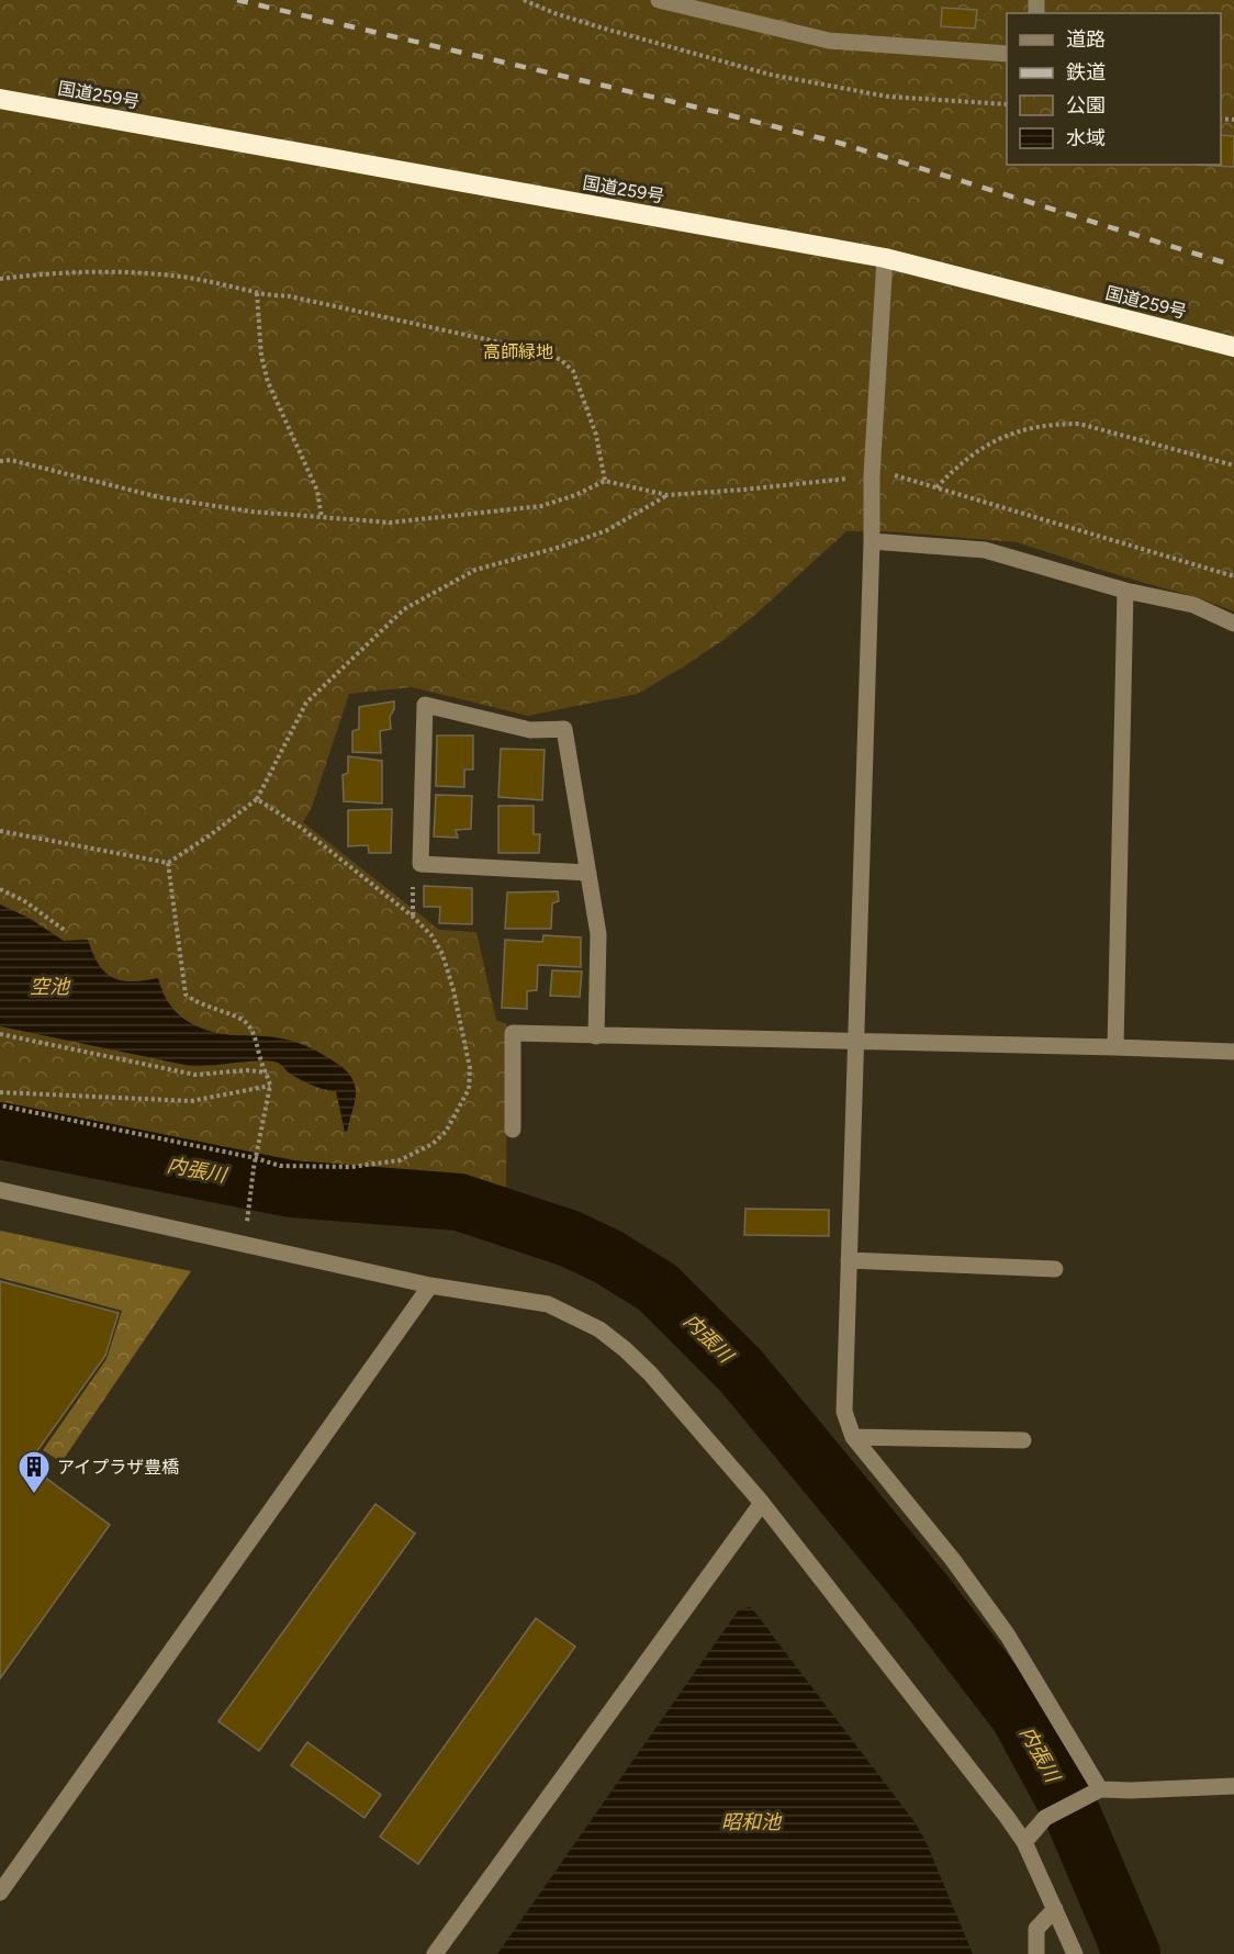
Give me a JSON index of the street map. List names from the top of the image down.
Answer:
{
  "streets": {
    "highway": ["国道259号"]
  },
  "water": ["空池", "内張川", "昭和池"],
  "parks": ["高師緑地"],
  "places": {
    "building": ["アイプラザ豊橋"]
  },
  "legend": [
    "道路",
    "鉄道",
    "公園",
    "水域"
  ]
}
